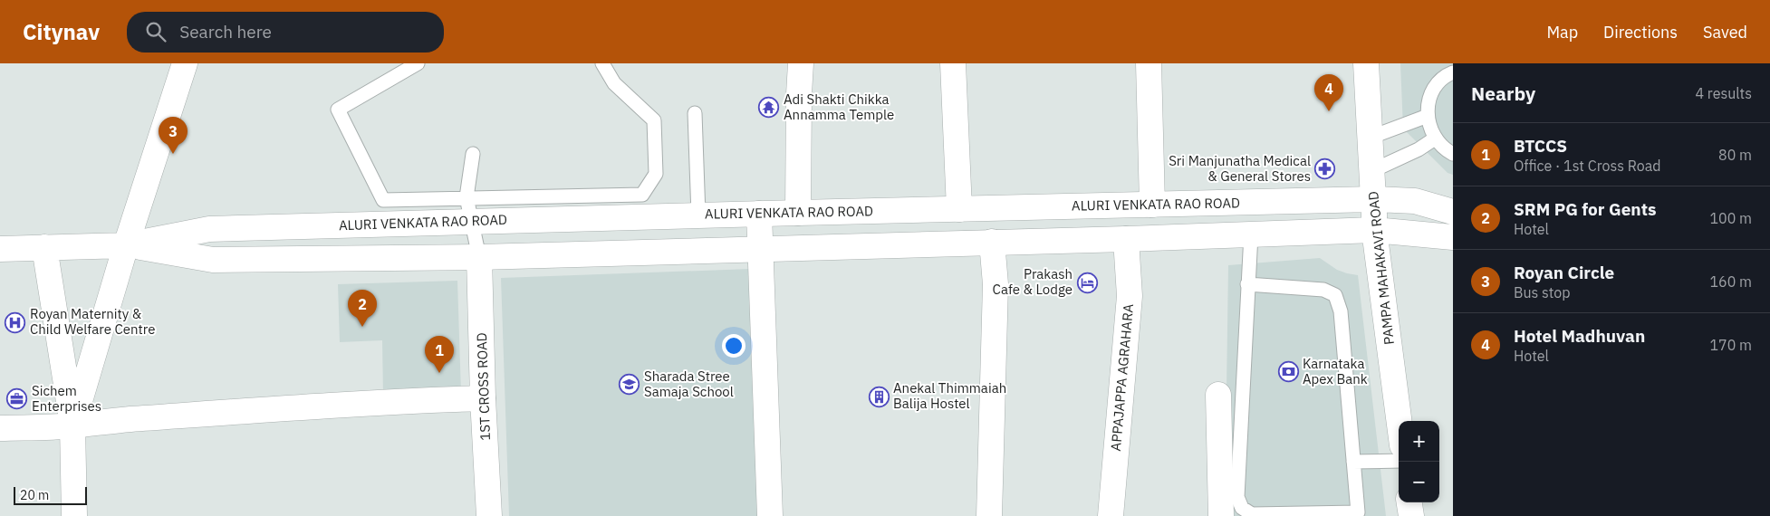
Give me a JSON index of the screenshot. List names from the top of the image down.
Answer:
{
  "streets": {
    "main road": [
      "ALURI VENKATA RAO ROAD",
      "PAMPA MAHAKAVI ROAD",
      "APPAJAPPA AGRAHARA",
      "1ST CROSS ROAD"
    ]
  },
  "crossings": [
    ["ALURI VENKATA RAO ROAD", "PAMPA MAHAKAVI ROAD"],
    ["ALURI VENKATA RAO ROAD", "APPAJAPPA AGRAHARA"],
    ["ALURI VENKATA RAO ROAD", "1ST CROSS ROAD"]
  ],
  "places": {
    "temple": ["Adi Shakti Chikka Annamma Temple"],
    "pharmacy": ["Sri Manjunatha Medical & General Stores"],
    "hotel": ["Prakash Cafe & Lodge"],
    "hospital": ["Royan Maternity & Child Welfare Centre"],
    "bank": ["Karnataka Apex Bank"],
    "school or university": ["Sharada Stree Samaja School"],
    "building": ["Anekal Thimmaiah Balija Hostel"],
    "office": ["Sichem Enterprises"]
  },
  "scale_bar": "20 m",
  "page": {
    "header": "Citynav",
    "search": "Search here",
    "nav": ["Map", "Directions", "Saved"],
    "heading": ["Nearby", "4 results"],
    "pins": [
      "4",
      "3",
      "2",
      "1"
    ],
    "list": [
      {
        "mark": "1",
        "name": "BTCCS",
        "note": "Office · 1st Cross Road",
        "value": "80 m"
      },
      {
        "mark": "2",
        "name": "SRM PG for Gents",
        "note": "Hotel",
        "value": "100 m"
      },
      {
        "mark": "3",
        "name": "Royan Circle",
        "note": "Bus stop",
        "value": "160 m"
      },
      {
        "mark": "4",
        "name": "Hotel Madhuvan",
        "note": "Hotel",
        "value": "170 m"
      }
    ],
    "map_buttons": ["+", "−"],
    "scale": "20 m"
  }
}
